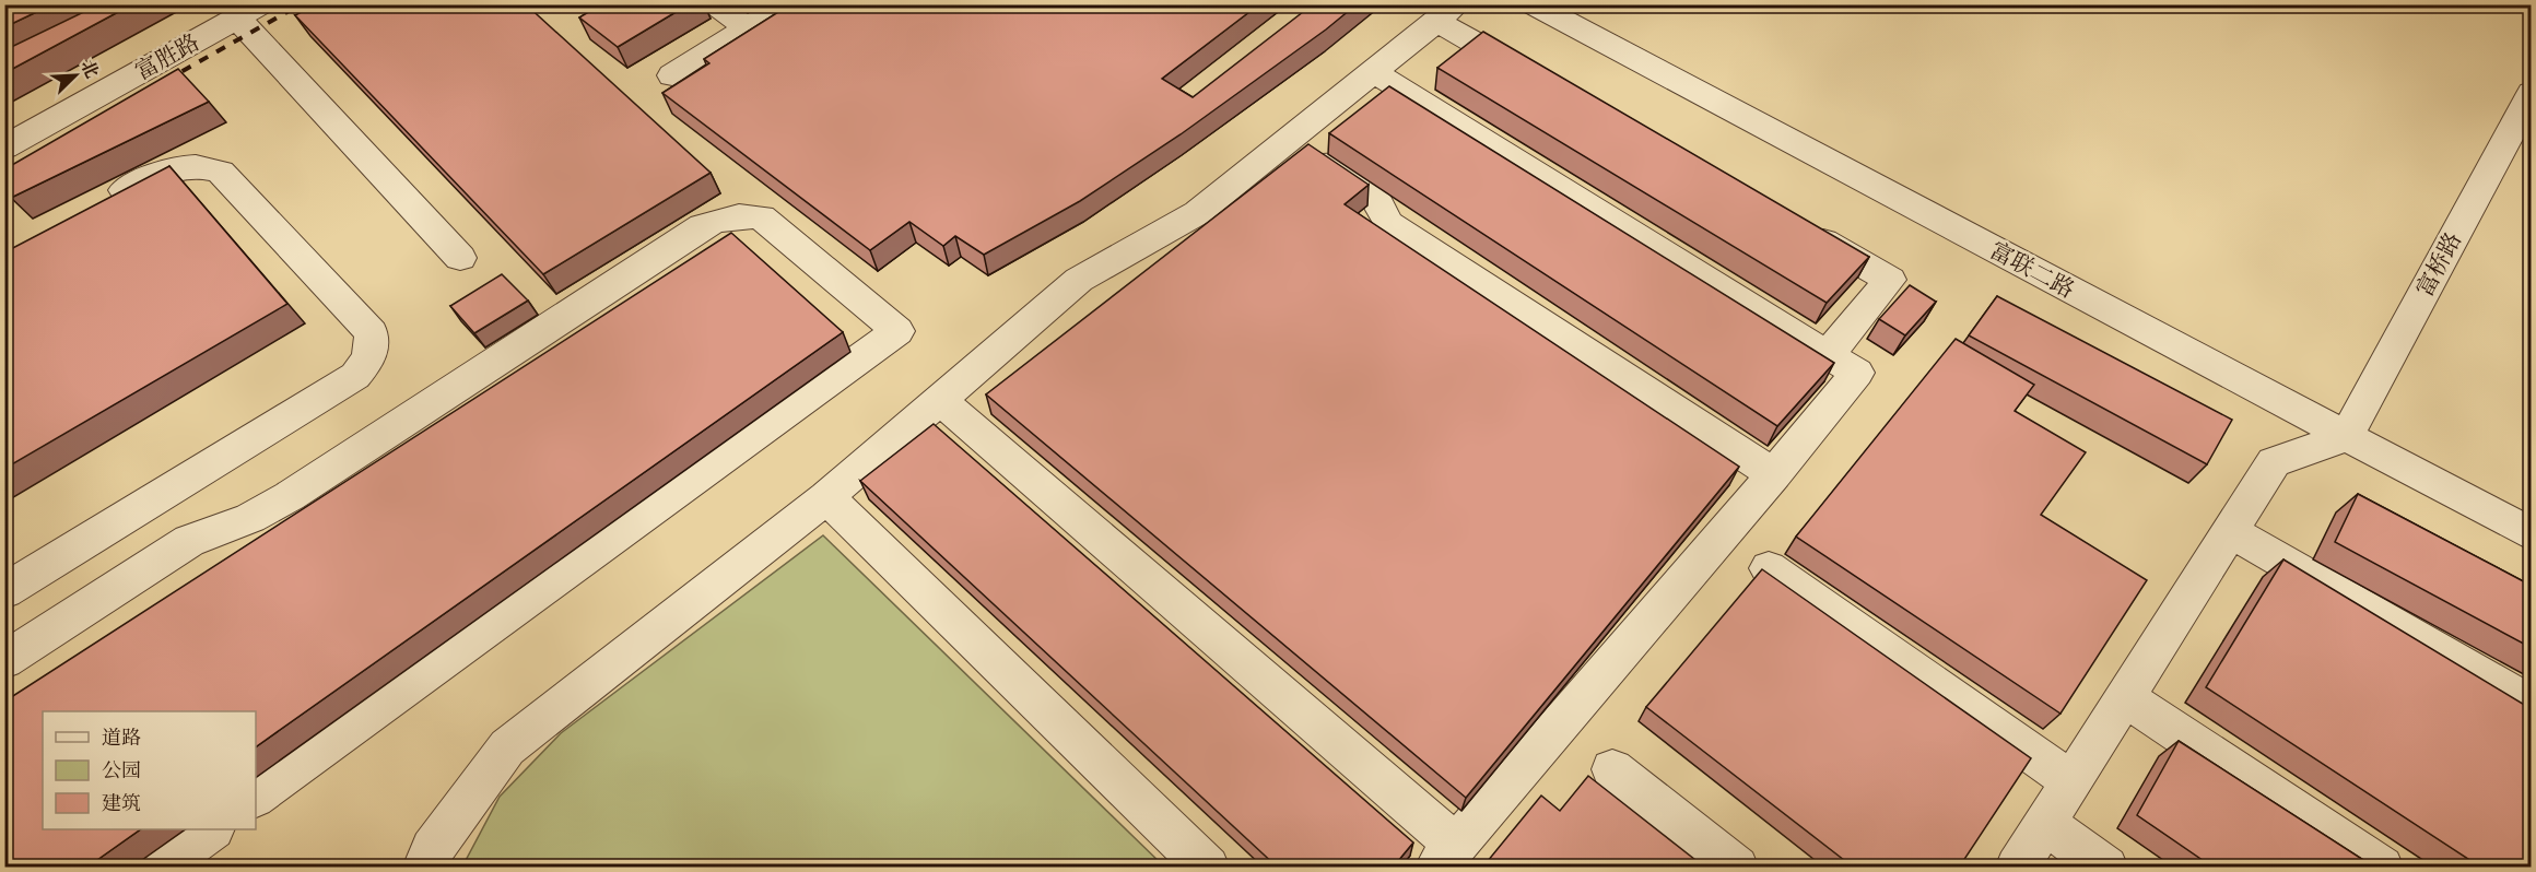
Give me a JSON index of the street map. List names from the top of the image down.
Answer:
{
  "streets": {
    "street": ["富胜路", "富桥路", "富联二路"]
  },
  "crossings": [
    ["富桥路", "富联二路"]
  ],
  "legend": ["道路", "公园", "建筑"],
  "north": "top right"
}
